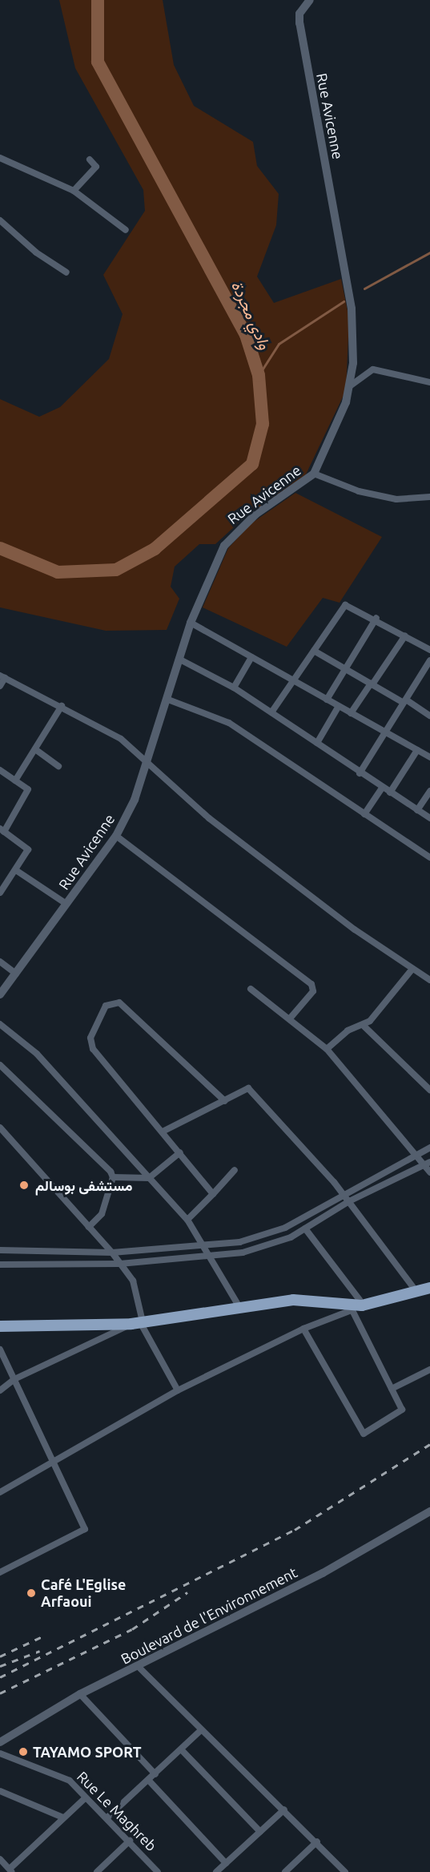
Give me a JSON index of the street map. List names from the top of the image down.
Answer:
{
  "streets": {
    "street": ["Rue Avicenne", "Boulevard de l'Environnement", "Rue Le Maghreb"]
  },
  "water": ["وادي مجردة"],
  "places": ["مستشفى بوسالم", "Café L'Eglise Arfaoui", "TAYAMO SPORT"]
}
